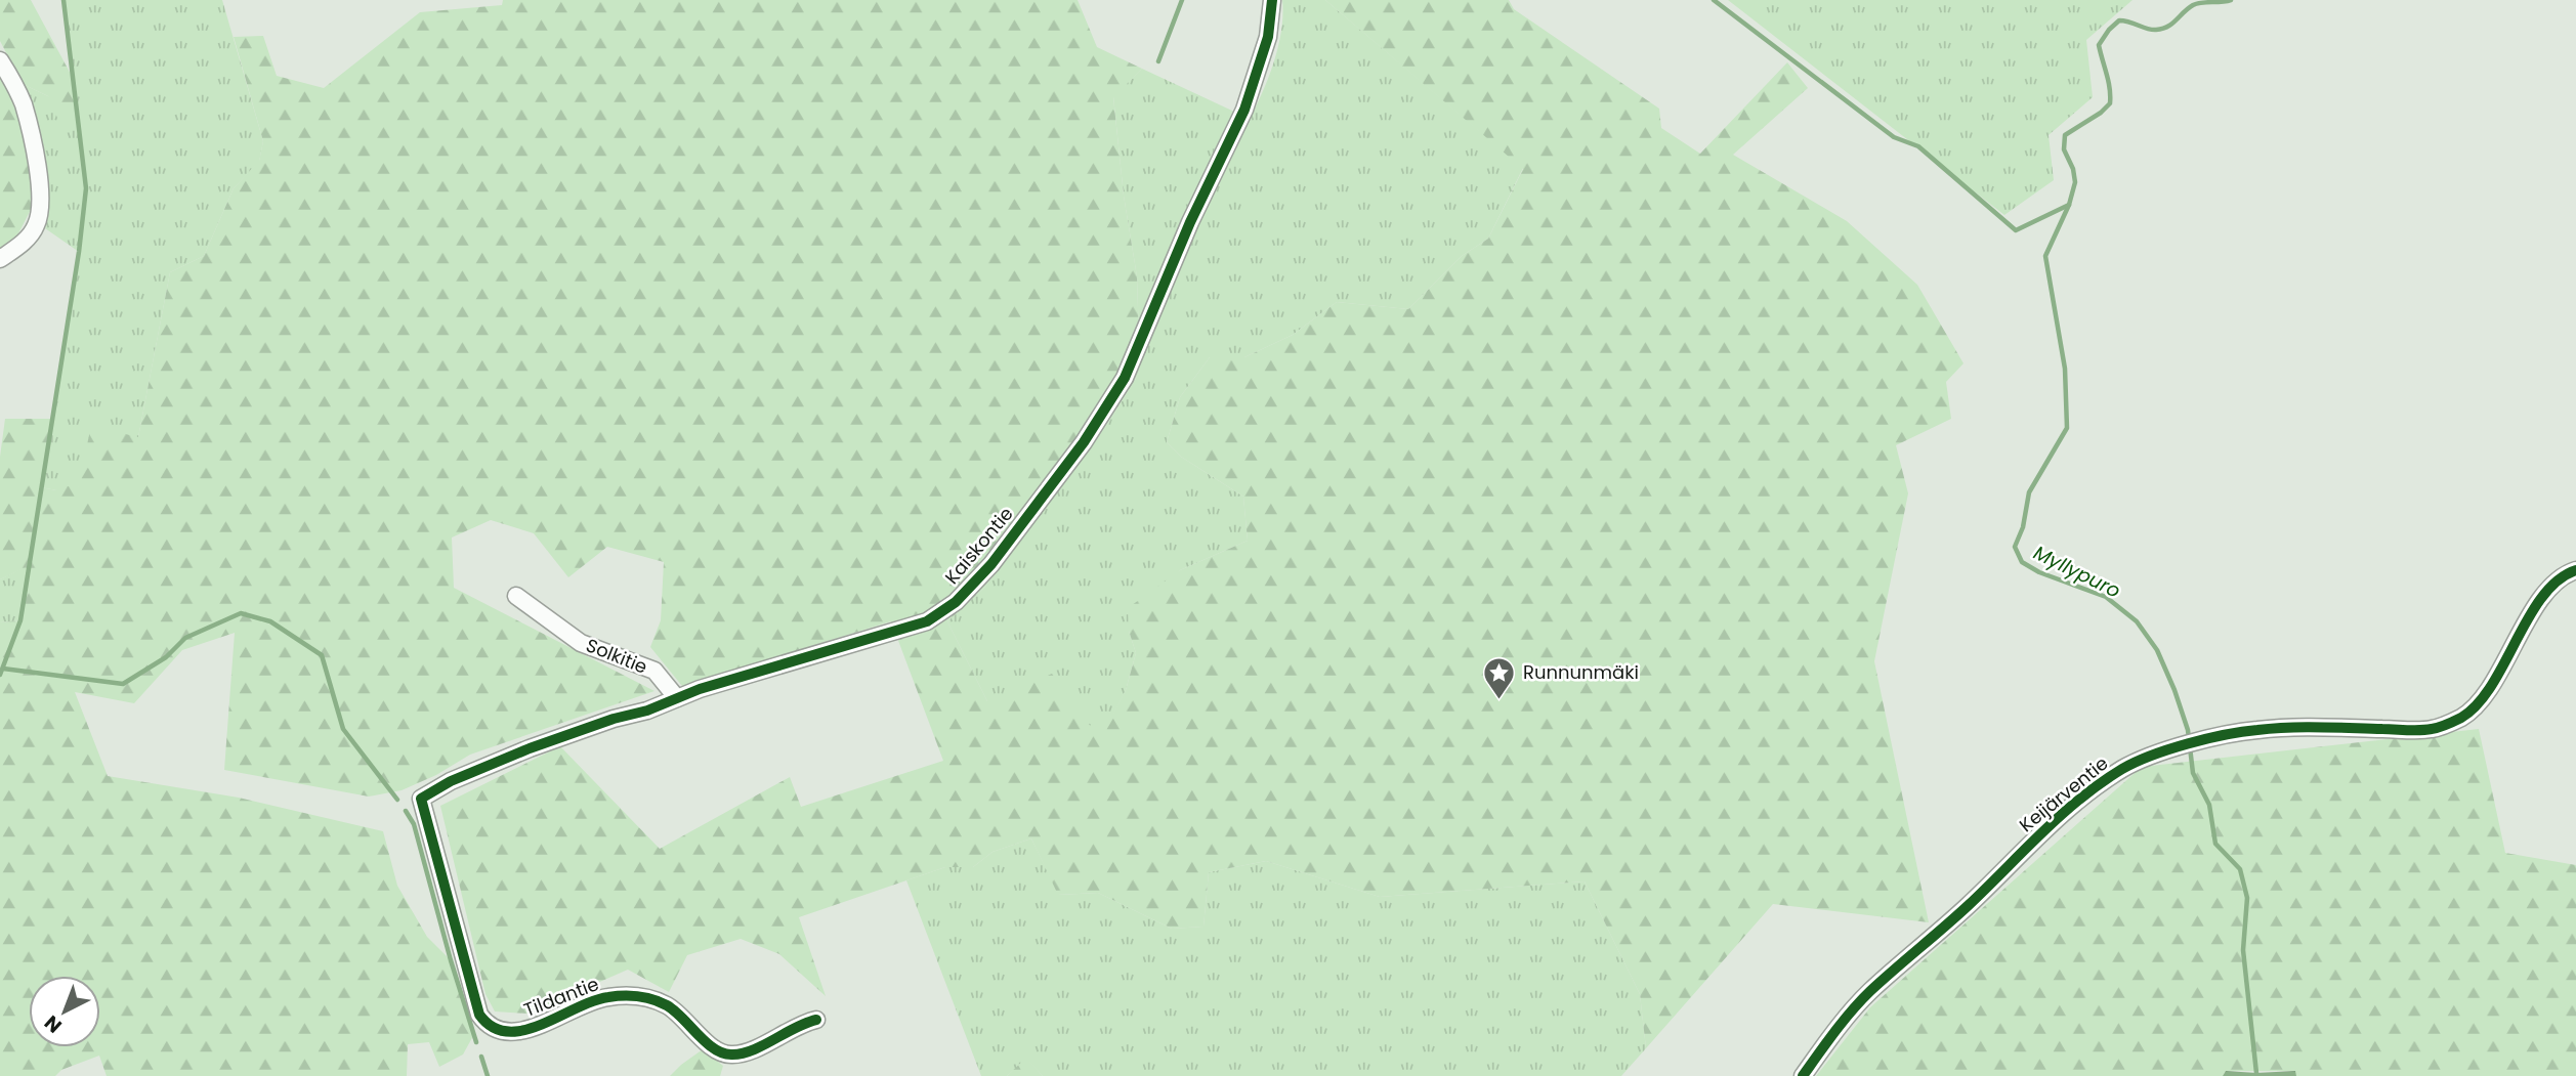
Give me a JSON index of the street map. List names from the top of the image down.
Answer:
{
  "streets": {
    "street": [
      "Kaiskontie",
      "Solkitie",
      "Keijärventie",
      "Tildantie"
    ]
  },
  "crossings": [
    ["Kaiskontie", "Solkitie"],
    ["Kaiskontie", "Tildantie"]
  ],
  "water": ["Myllypuro"],
  "places": {
    "place": ["Runnunmäki"]
  },
  "north": "bottom left"
}
